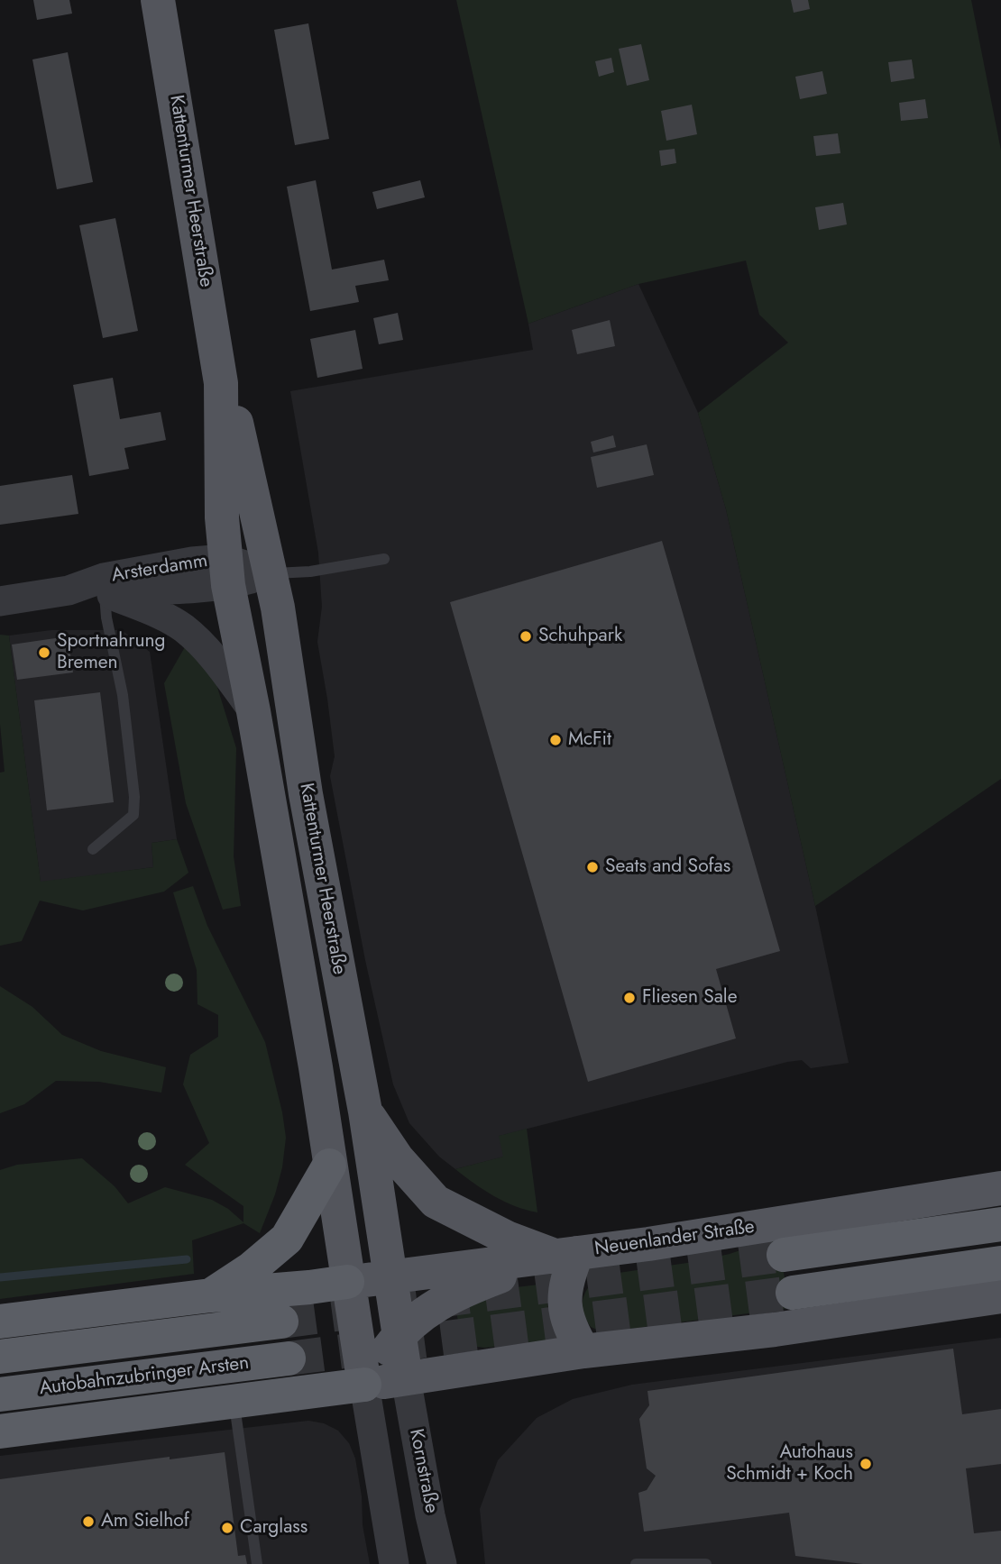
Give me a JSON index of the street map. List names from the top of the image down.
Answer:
{
  "streets": {
    "highway": ["Autobahnzubringer Arsten"],
    "main road": ["Kattenturmer Heerstraße", "Neuenlander Straße"],
    "street": ["Arsterdamm", "Kornstraße"]
  },
  "crossings": [
    ["Kattenturmer Heerstraße", "Arsterdamm"],
    ["Kattenturmer Heerstraße", "Neuenlander Straße"],
    ["Kattenturmer Heerstraße", "Kornstraße"]
  ],
  "places": [
    "Schuhpark",
    "Sportnahrung Bremen",
    "McFit",
    "Seats and Sofas",
    "Fliesen Sale",
    "Autohaus Schmidt + Koch",
    "Am Sielhof",
    "Carglass"
  ]
}
